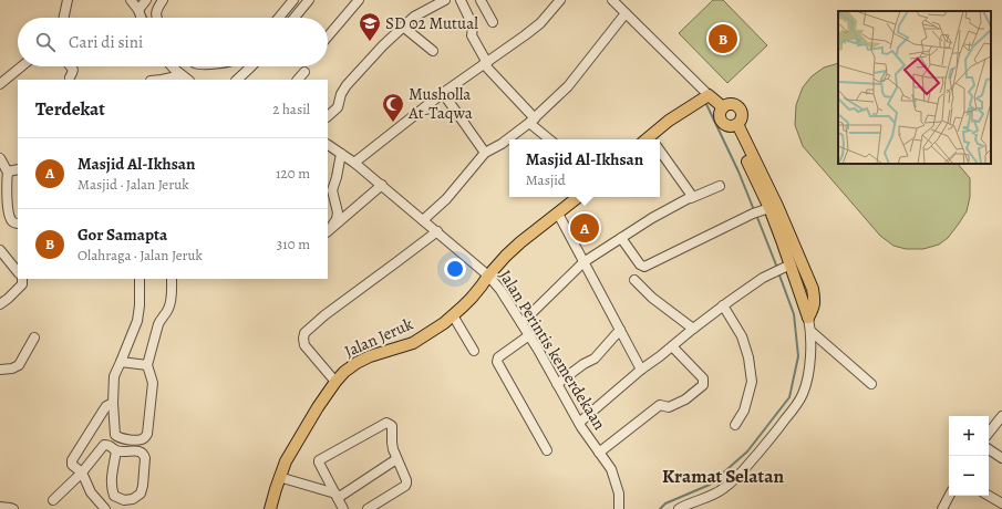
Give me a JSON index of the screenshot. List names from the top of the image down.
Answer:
{
  "streets": {
    "main road": ["Jalan Jeruk"],
    "street": ["Jalan Perintis kemerdekaan"]
  },
  "crossings": [
    ["Jalan Jeruk", "Jalan Perintis kemerdekaan"]
  ],
  "districts": ["Kramat Selatan"],
  "places": {
    "school or university": ["SD 02 Mutual"],
    "mosque": ["Musholla At-Taqwa"]
  },
  "page": {
    "search": "Cari di sini",
    "pins": ["B", "A"],
    "heading": ["Terdekat", "2 hasil"],
    "list": [
      {
        "mark": "A",
        "name": "Masjid Al-Ikhsan",
        "note": "Masjid · Jalan Jeruk",
        "value": "120 m"
      },
      {
        "mark": "B",
        "name": "Gor Samapta",
        "note": "Olahraga · Jalan Jeruk",
        "value": "310 m"
      }
    ],
    "popup": ["Masjid Al-Ikhsan", "Masjid"],
    "map_buttons": ["+", "−"]
  }
}
